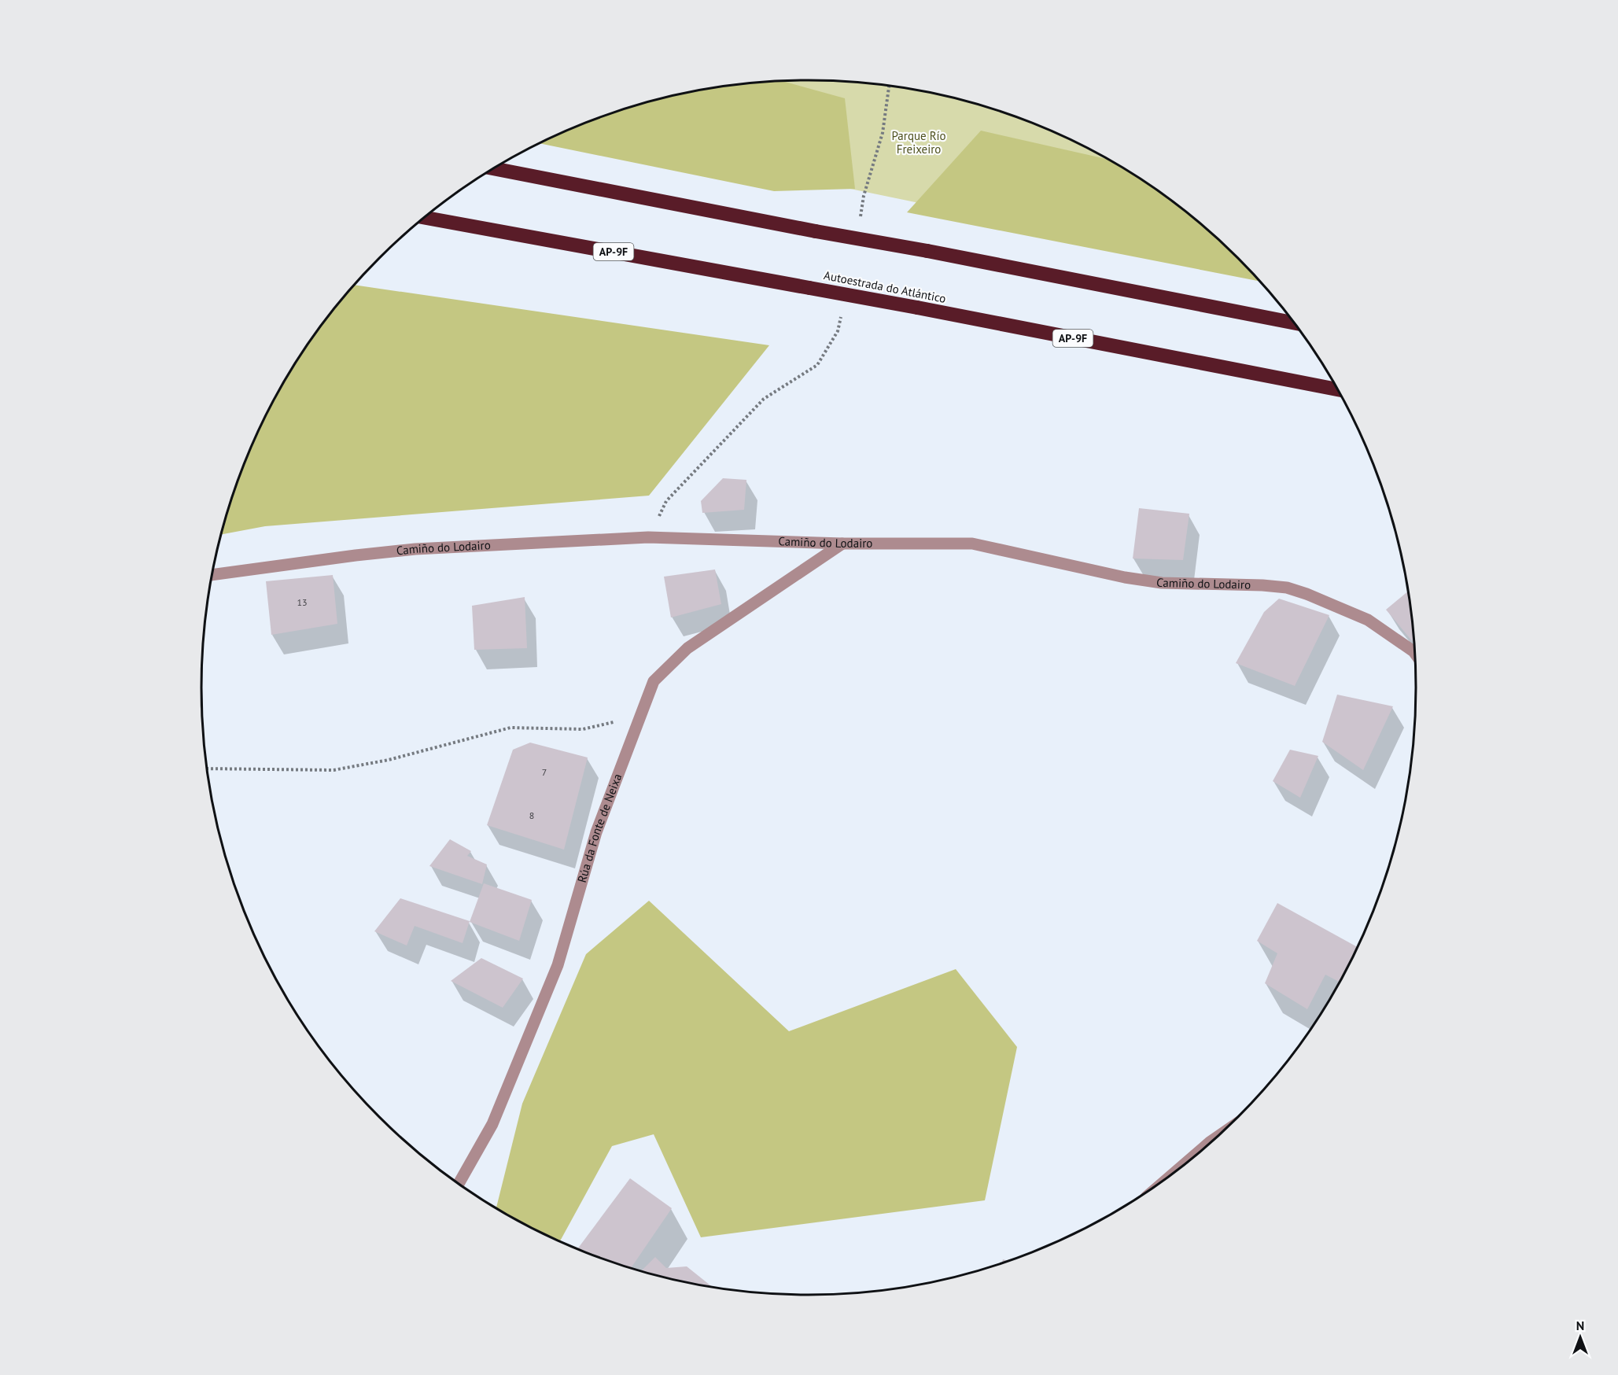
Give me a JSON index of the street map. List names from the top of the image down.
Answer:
{
  "streets": {
    "highway": ["AP-9F", "Autoestrada do Atlántico"],
    "street": ["Camiño do Lodairo", "Rúa da Fonte de Neixa"]
  },
  "crossings": [
    ["Camiño do Lodairo", "Rúa da Fonte de Neixa"]
  ],
  "parks": ["Parque Río Freixeiro"],
  "house_numbers": ["13", "7", "8"],
  "north": "top"
}
